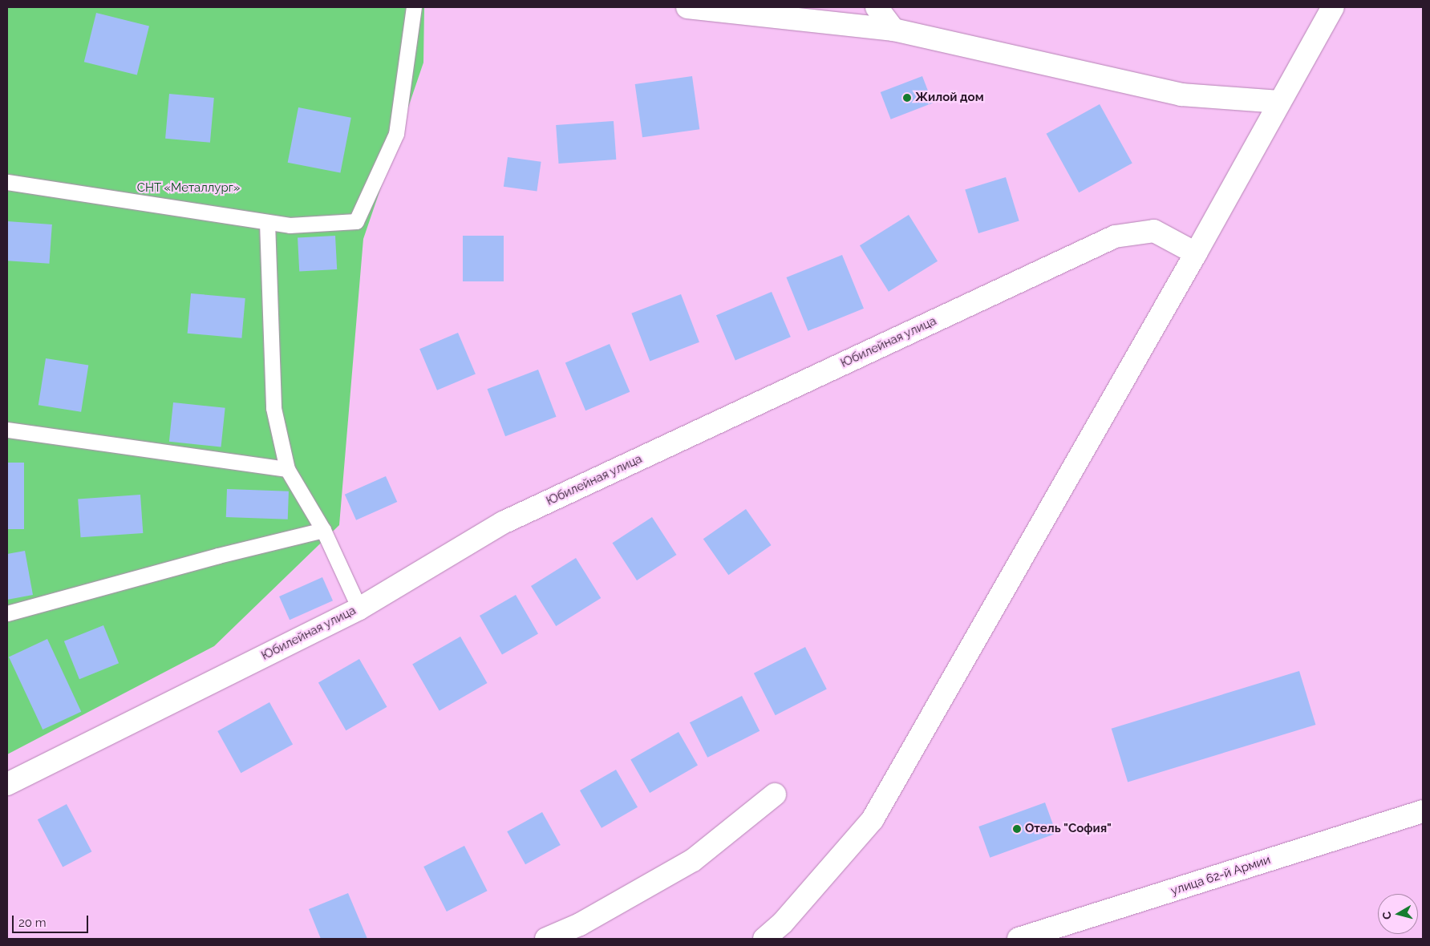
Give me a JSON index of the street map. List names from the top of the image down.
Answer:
{
  "streets": {
    "street": ["Юбилейная улица", "улица 62-й Армии"]
  },
  "parks": ["СНТ «Металлург»"],
  "places": ["Жилой дом", "Отель \"София\""],
  "scale_bar": "20 m",
  "north": "left"
}
